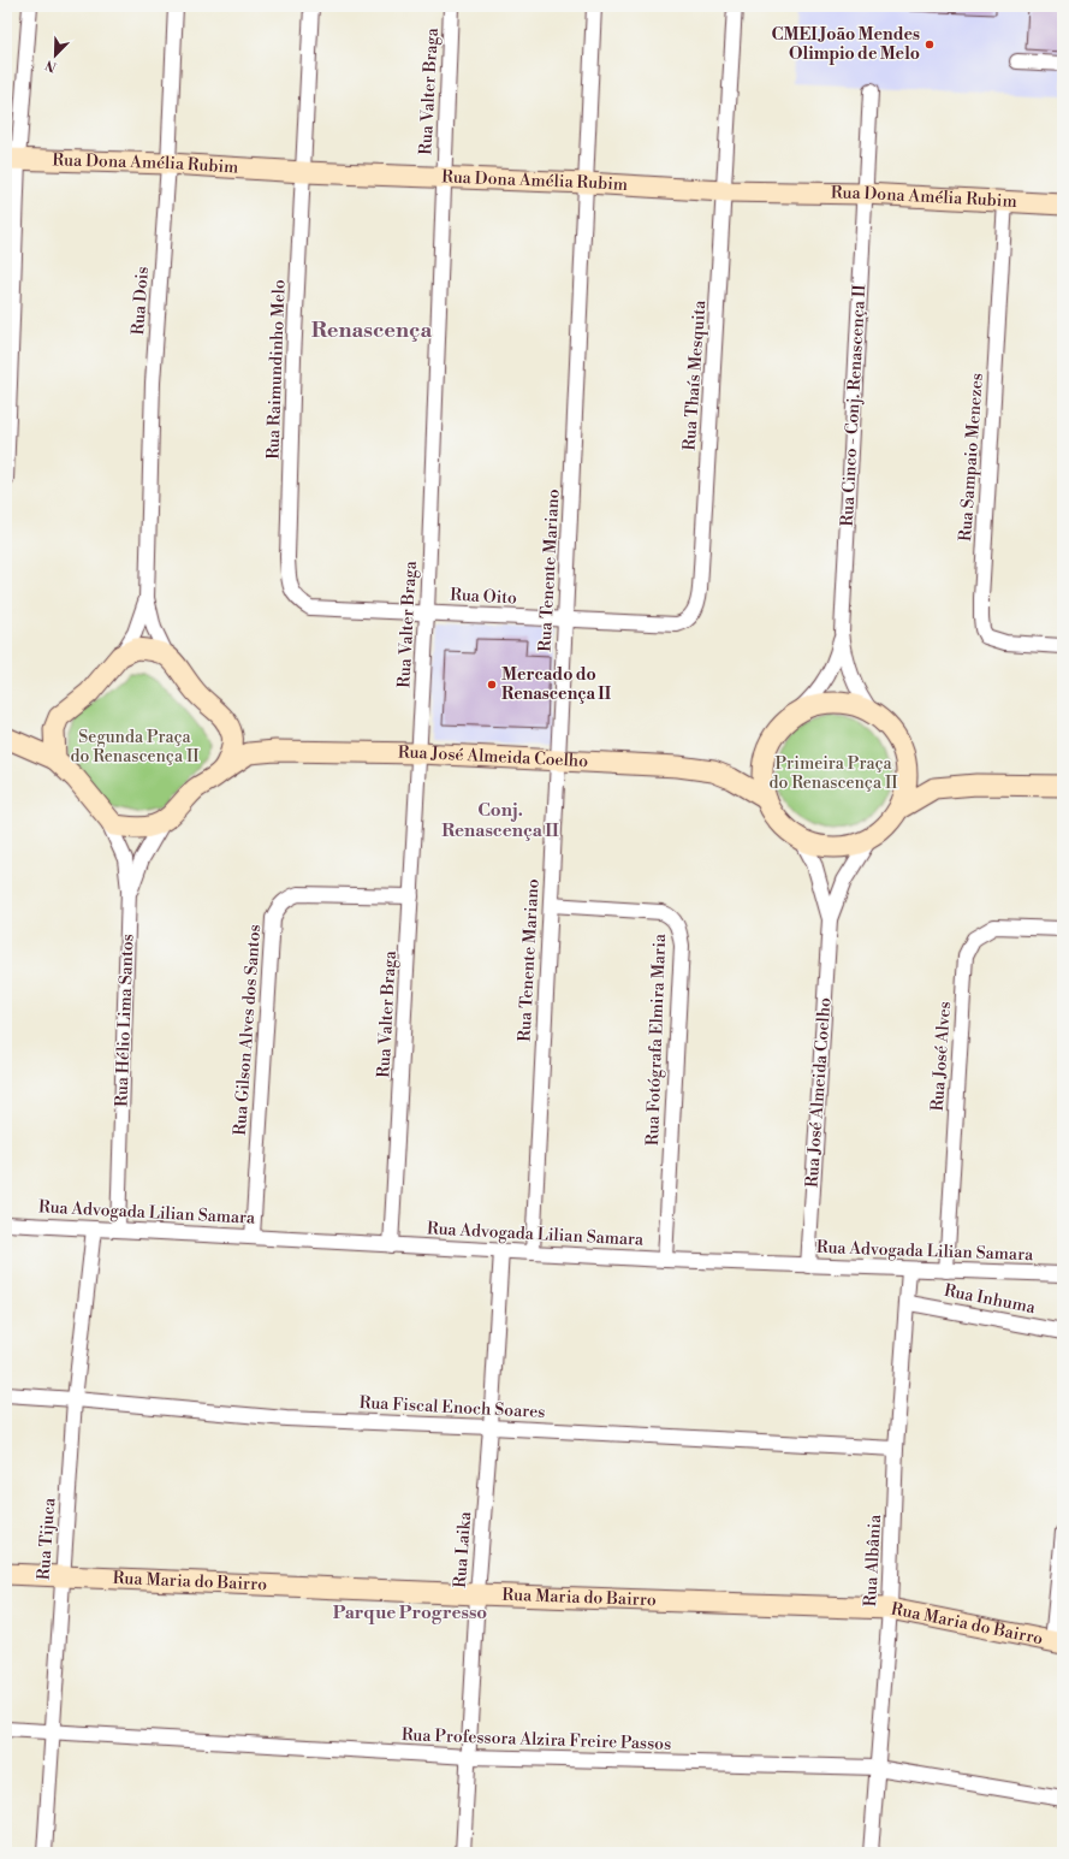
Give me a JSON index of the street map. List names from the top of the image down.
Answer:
{
  "streets": {
    "street": [
      "Rua Valter Braga",
      "Rua Dona Amélia Rubim",
      "Rua Dois",
      "Rua Raimundinho Melo",
      "Rua Thaís Mesquita",
      "Rua Cinco - Conj. Renascença II",
      "Rua Sampaio Menezes",
      "Rua Tenente Mariano",
      "Rua Oito",
      "Rua José Almeida Coelho",
      "Rua Hélio Lima Santos",
      "Rua Gilson Alves dos Santos",
      "Rua Fotógrafa Elmira Maria",
      "Rua José Alves",
      "Rua Advogada Lilian Samara",
      "Rua Inhuma",
      "Rua Fiscal Enoch Soares",
      "Rua Tijuca",
      "Rua Laika",
      "Rua Albânia",
      "Rua Maria do Bairro",
      "Rua Professora Alzira Freire Passos"
    ]
  },
  "crossings": [
    ["Rua Valter Braga", "Rua Dona Amélia Rubim"],
    ["Rua Valter Braga", "Rua Raimundinho Melo"],
    ["Rua Valter Braga", "Rua Oito"],
    ["Rua Valter Braga", "Rua José Almeida Coelho"],
    ["Rua Valter Braga", "Rua Gilson Alves dos Santos"],
    ["Rua Valter Braga", "Rua Advogada Lilian Samara"],
    ["Rua Dona Amélia Rubim", "Rua Dois"],
    ["Rua Dona Amélia Rubim", "Rua Raimundinho Melo"],
    ["Rua Dona Amélia Rubim", "Rua Thaís Mesquita"],
    ["Rua Dona Amélia Rubim", "Rua Cinco - Conj. Renascença II"],
    ["Rua Dona Amélia Rubim", "Rua Sampaio Menezes"],
    ["Rua Dona Amélia Rubim", "Rua Tenente Mariano"],
    ["Rua Raimundinho Melo", "Rua Oito"],
    ["Rua Thaís Mesquita", "Rua Tenente Mariano"],
    ["Rua Thaís Mesquita", "Rua Oito"],
    ["Rua Cinco - Conj. Renascença II", "Rua José Almeida Coelho"],
    ["Rua Tenente Mariano", "Rua Oito"],
    ["Rua Tenente Mariano", "Rua José Almeida Coelho"],
    ["Rua Tenente Mariano", "Rua Fotógrafa Elmira Maria"],
    ["Rua Tenente Mariano", "Rua Advogada Lilian Samara"],
    ["Rua José Almeida Coelho", "Rua Hélio Lima Santos"],
    ["Rua José Almeida Coelho", "Rua Advogada Lilian Samara"],
    ["Rua Hélio Lima Santos", "Rua Advogada Lilian Samara"],
    ["Rua Gilson Alves dos Santos", "Rua Advogada Lilian Samara"],
    ["Rua Fotógrafa Elmira Maria", "Rua Advogada Lilian Samara"],
    ["Rua José Alves", "Rua Advogada Lilian Samara"],
    ["Rua Advogada Lilian Samara", "Rua Tijuca"],
    ["Rua Advogada Lilian Samara", "Rua Laika"],
    ["Rua Advogada Lilian Samara", "Rua Albânia"],
    ["Rua Inhuma", "Rua Albânia"],
    ["Rua Fiscal Enoch Soares", "Rua Tijuca"],
    ["Rua Fiscal Enoch Soares", "Rua Laika"],
    ["Rua Fiscal Enoch Soares", "Rua Albânia"],
    ["Rua Tijuca", "Rua Maria do Bairro"],
    ["Rua Tijuca", "Rua Professora Alzira Freire Passos"],
    ["Rua Laika", "Rua Maria do Bairro"],
    ["Rua Laika", "Rua Professora Alzira Freire Passos"],
    ["Rua Albânia", "Rua Maria do Bairro"],
    ["Rua Albânia", "Rua Professora Alzira Freire Passos"]
  ],
  "districts": ["Renascença", "Conj. Renascença II", "Parque Progresso"],
  "parks": ["Segunda Praça do Renascença II", "Primeira Praça do Renascença II"],
  "places": ["CMEI João Mendes Olimpio de Melo", "Mercado do Renascença II"],
  "north": "bottom left"
}
